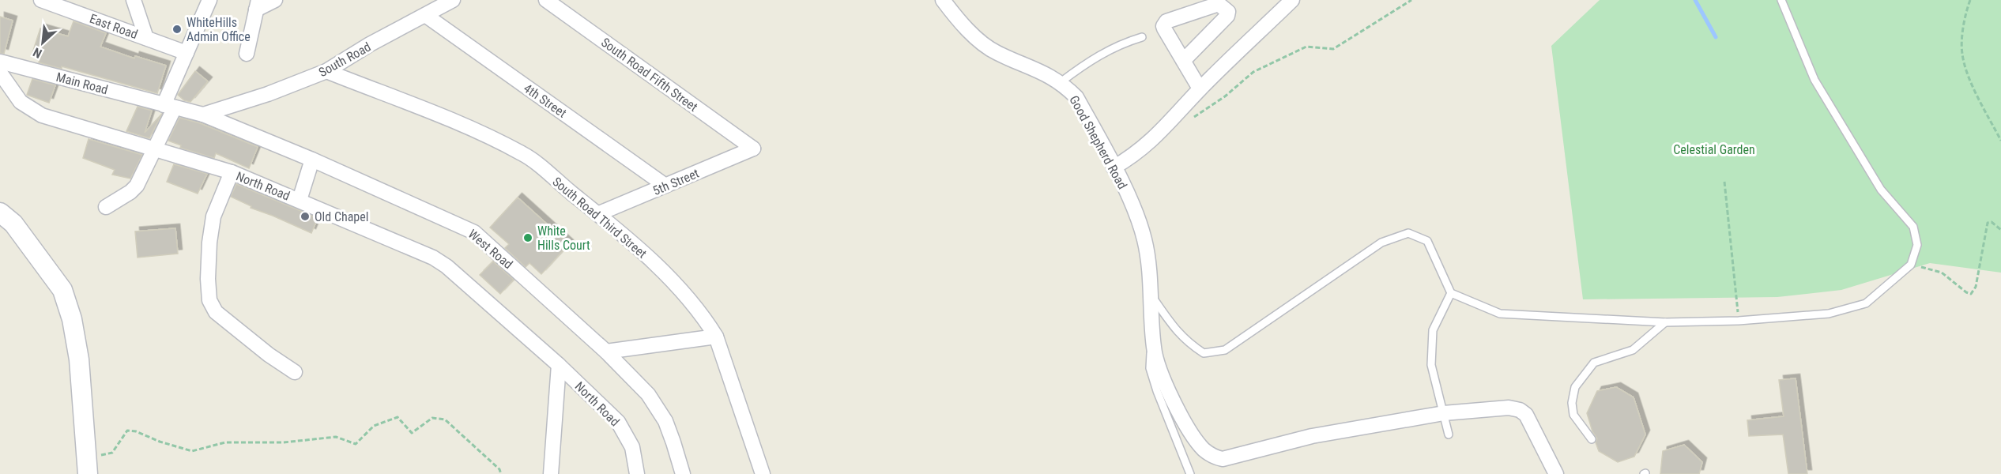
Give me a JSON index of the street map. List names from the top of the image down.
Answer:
{
  "streets": {
    "street": [
      "East Road",
      "South Road",
      "South Road Fifth Street",
      "Main Road",
      "4th Street",
      "Good Shepherd Road",
      "5th Street",
      "North Road",
      "South Road Third Street",
      "West Road"
    ]
  },
  "crossings": [
    ["South Road", "4th Street"],
    ["South Road", "South Road Third Street"],
    ["South Road", "West Road"],
    ["South Road Fifth Street", "5th Street"],
    ["Main Road", "West Road"],
    ["4th Street", "5th Street"],
    ["5th Street", "South Road Third Street"]
  ],
  "parks": ["Celestial Garden"],
  "places": ["WhiteHills Admin Office", "Old Chapel", "White Hills Court"],
  "north": "bottom left"
}
